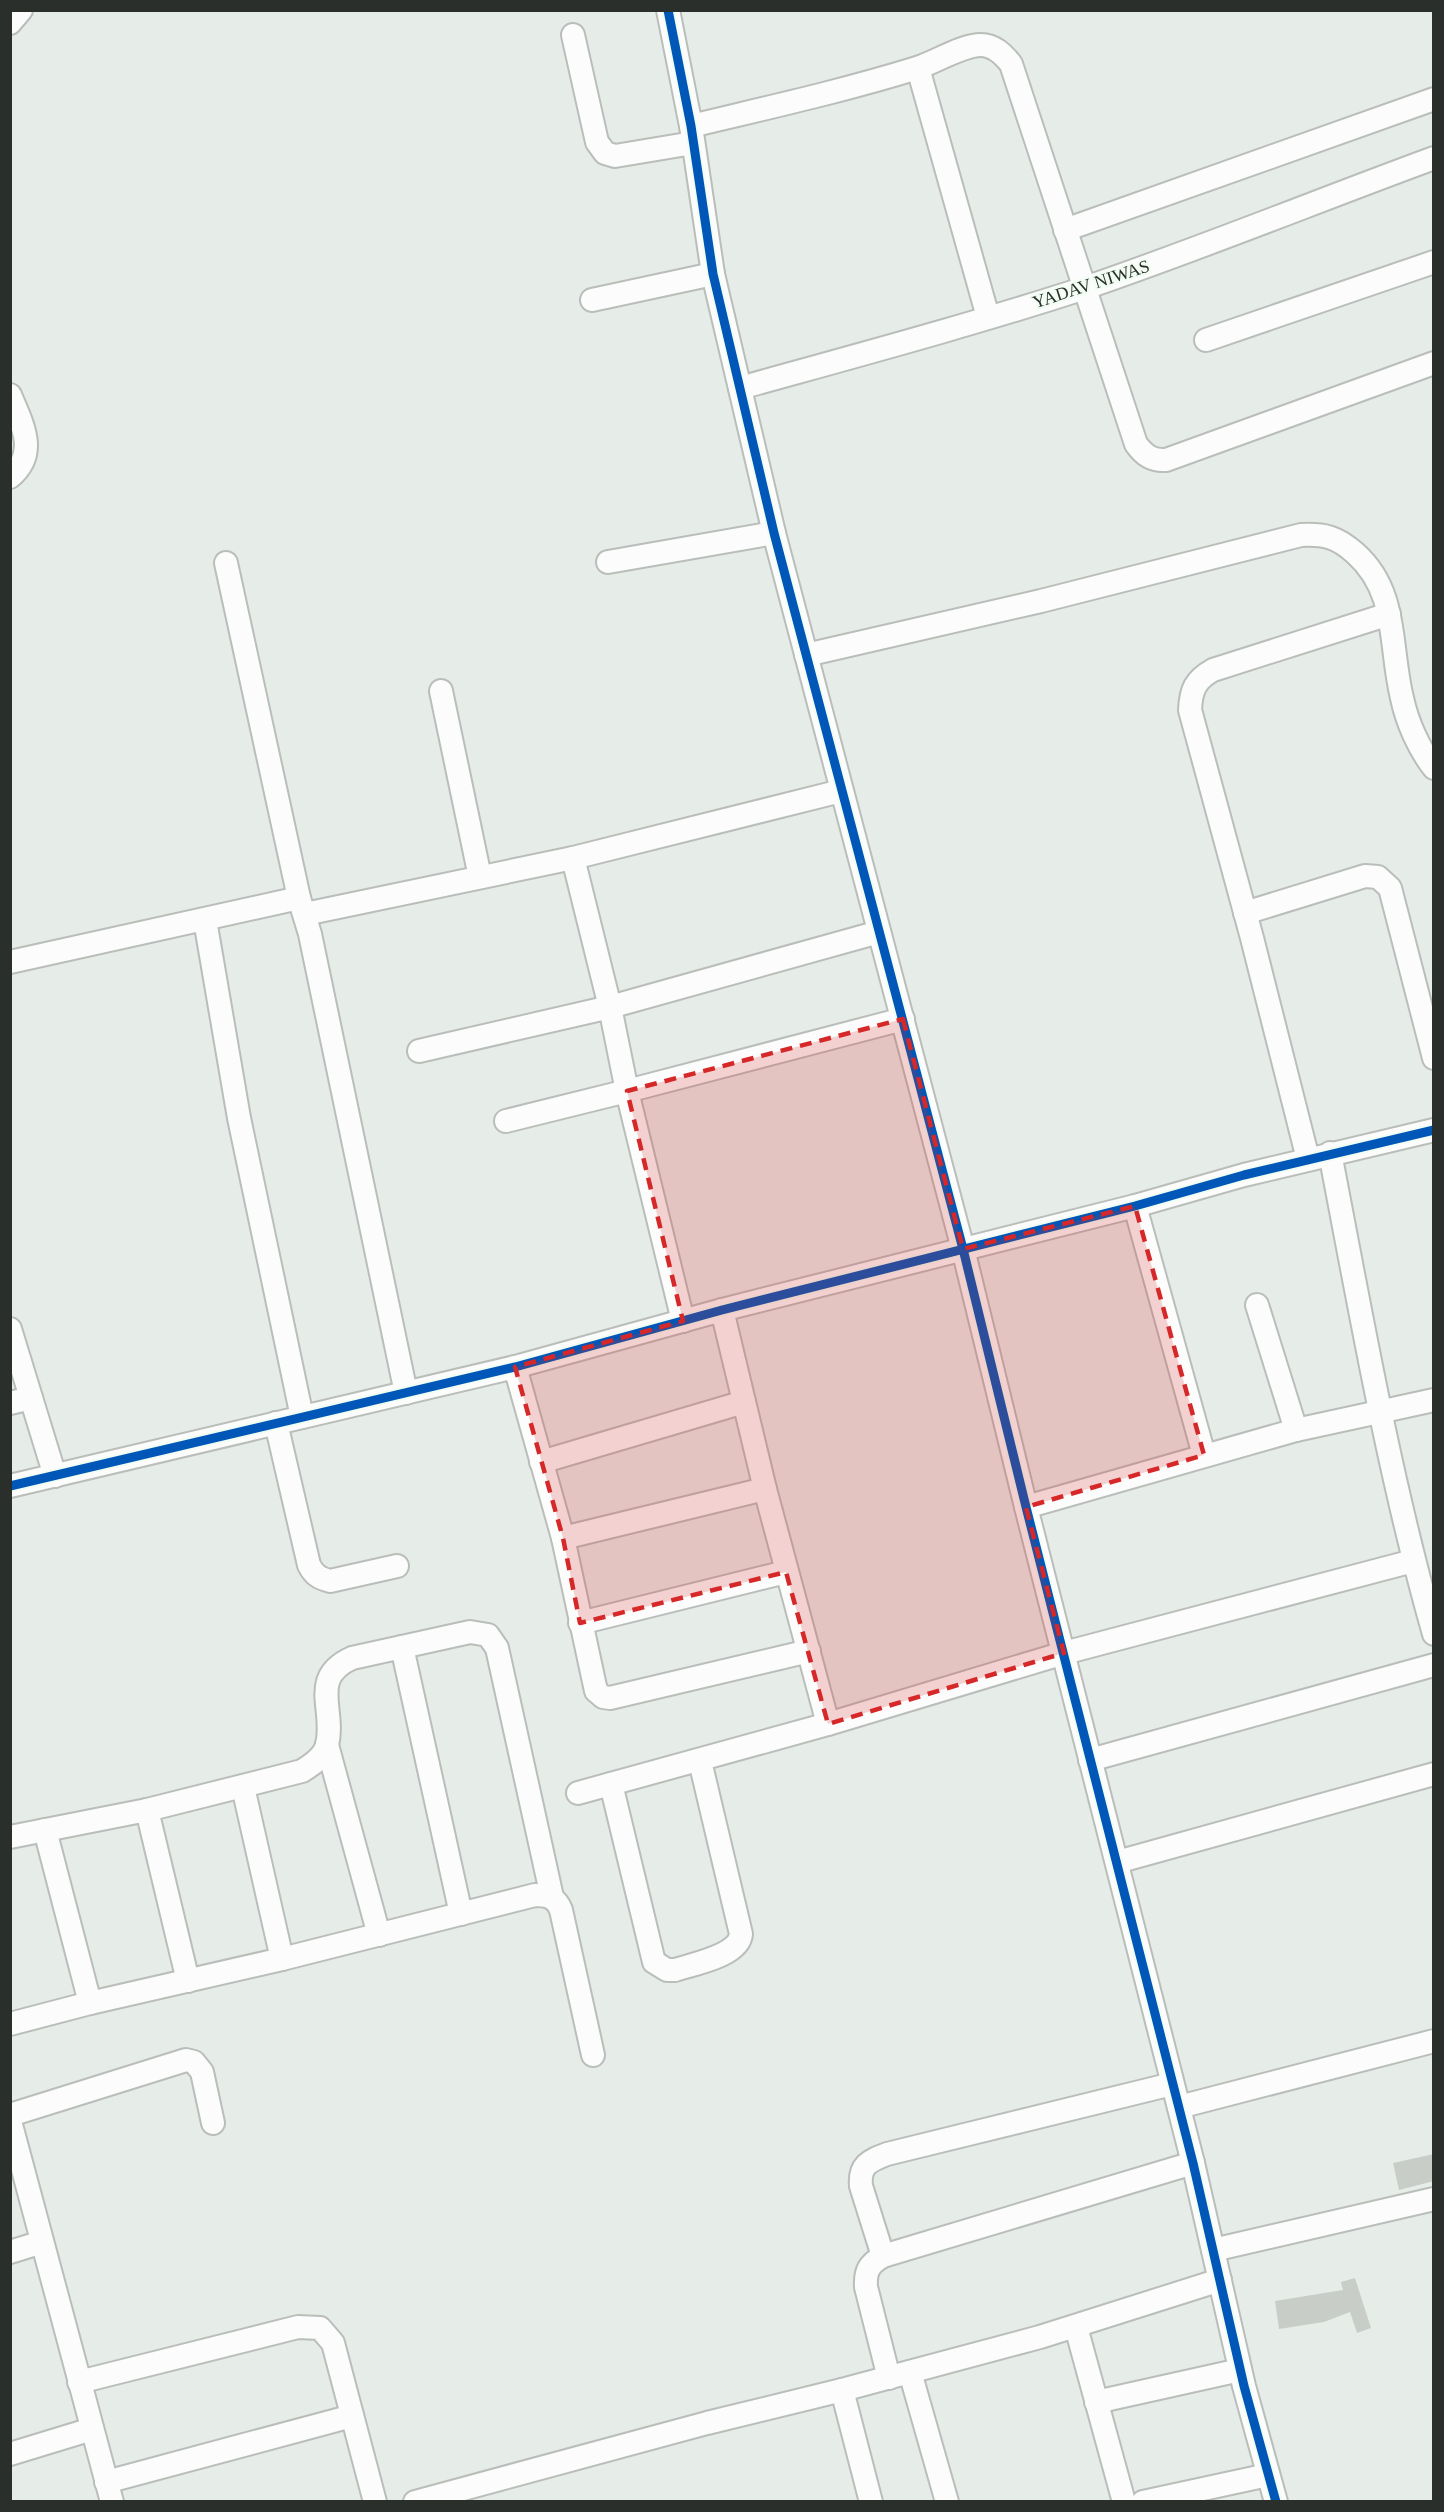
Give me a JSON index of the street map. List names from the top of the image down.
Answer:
{
  "streets": {
    "street": ["YADAV NIWAS"]
  }
}
